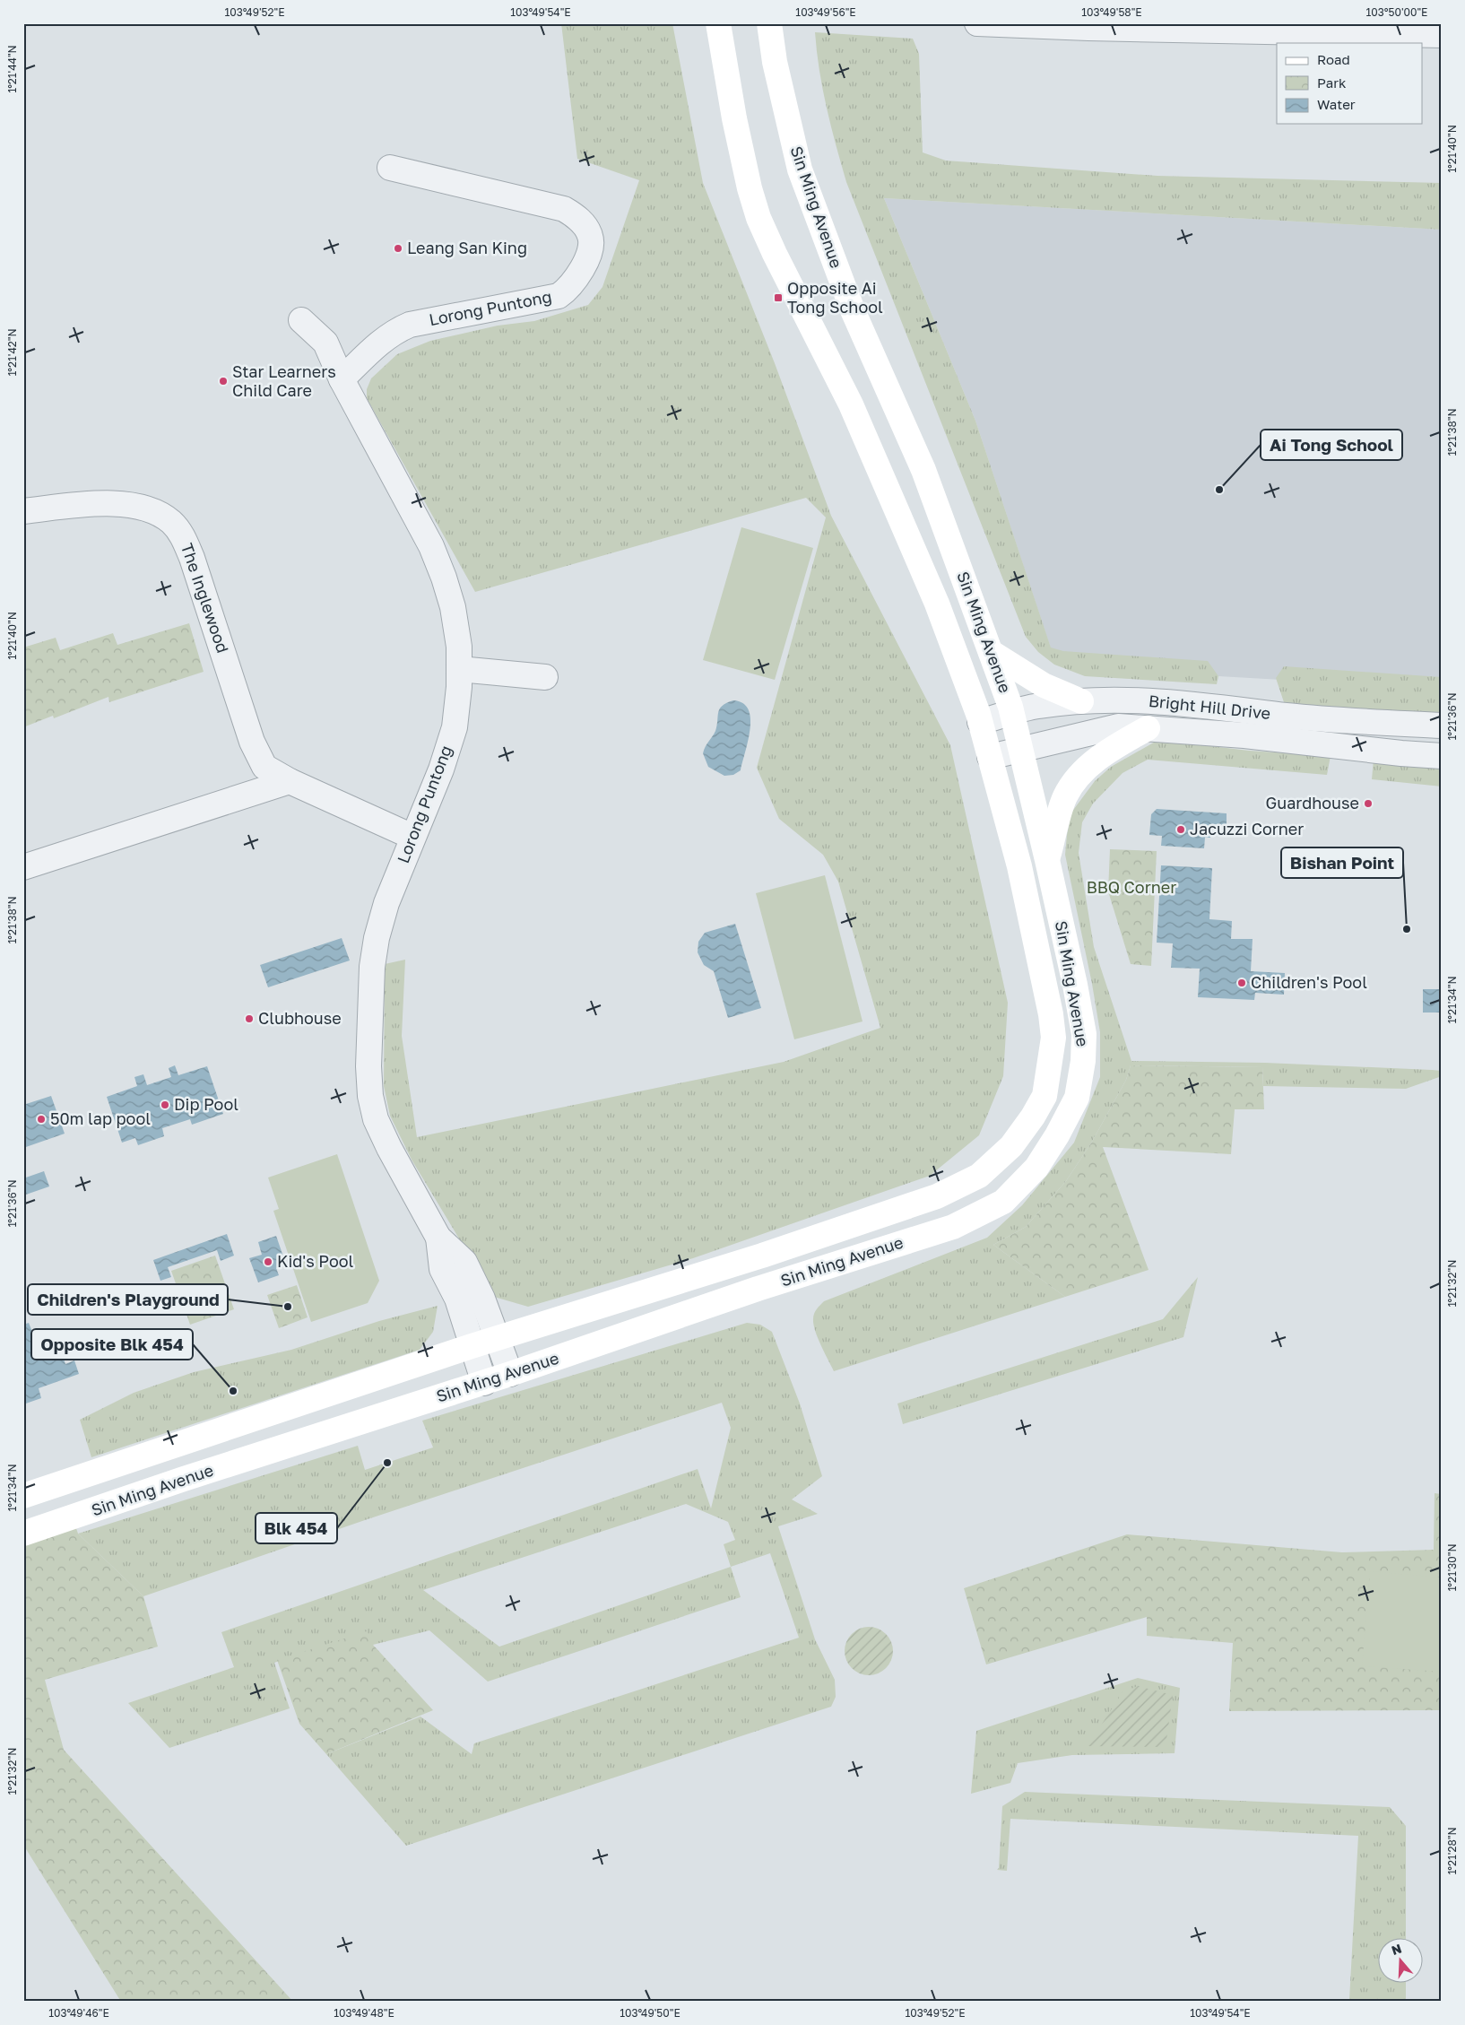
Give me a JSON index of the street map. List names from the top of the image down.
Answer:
{
  "streets": {
    "main road": ["Sin Ming Avenue"],
    "street": ["Lorong Puntong", "The Inglewood", "Bright Hill Drive"]
  },
  "crossings": [
    ["Sin Ming Avenue", "Lorong Puntong"],
    ["Sin Ming Avenue", "Bright Hill Drive"],
    ["Lorong Puntong", "The Inglewood"]
  ],
  "parks": ["BBQ Corner"],
  "places": {
    "other": [
      "Leang San King",
      "Star Learners Child Care",
      "Ai Tong School",
      "Guardhouse",
      "Jacuzzi Corner",
      "Bishan Point",
      "Children's Pool",
      "Clubhouse",
      "Dip Pool",
      "50m lap pool",
      "Kid's Pool",
      "Children's Playground",
      "Opposite Blk 454",
      "Blk 454"
    ],
    "transit": ["Opposite Ai Tong School"]
  },
  "legend": ["Road", "Park", "Water"],
  "north": "top",
  "coordinates": [
    "103°49'52\"E",
    "103°49'54\"E",
    "103°49'56\"E",
    "103°49'58\"E",
    "103°50'00\"E",
    "1°21'44\"N",
    "1°21'40\"N",
    "1°21'42\"N",
    "1°21'38\"N",
    "1°21'36\"N",
    "1°21'34\"N",
    "1°21'32\"N",
    "1°21'30\"N",
    "1°21'28\"N",
    "103°49'46\"E",
    "103°49'48\"E",
    "103°49'50\"E"
  ]
}
